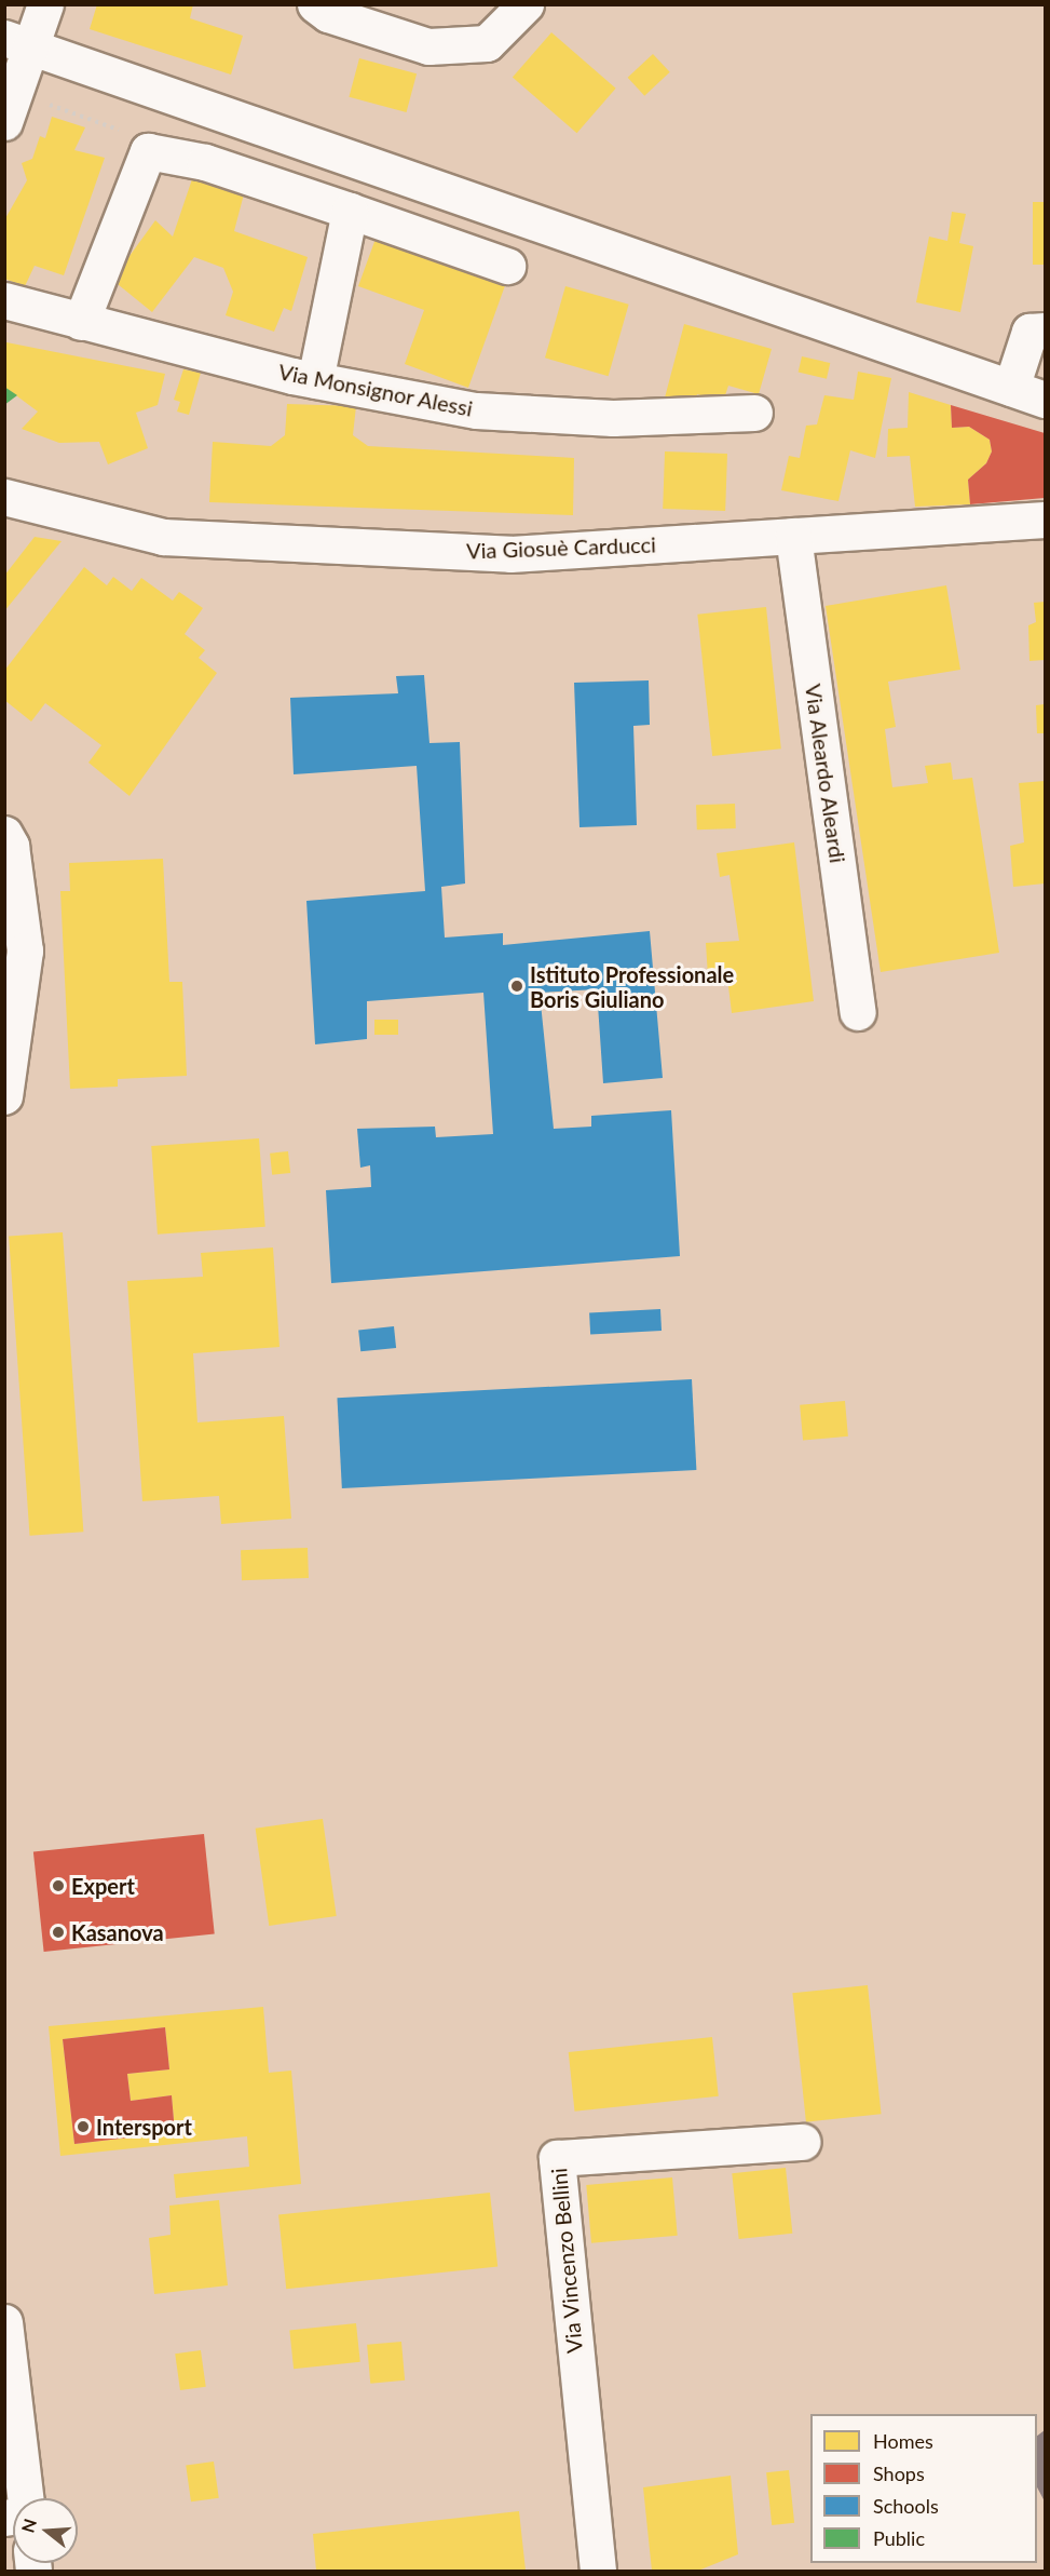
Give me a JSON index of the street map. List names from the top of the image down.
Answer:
{
  "streets": {
    "street": [
      "Via Monsignor Alessi",
      "Via Giosuè Carducci",
      "Via Aleardo Aleardi",
      "Via Vincenzo Bellini"
    ]
  },
  "crossings": [
    ["Via Giosuè Carducci", "Via Aleardo Aleardi"]
  ],
  "places": [
    "Istituto Professionale Boris Giuliano",
    "Expert",
    "Kasanova",
    "Intersport"
  ],
  "legend": [
    "Homes",
    "Shops",
    "Schools",
    "Public"
  ],
  "north": "left"
}
